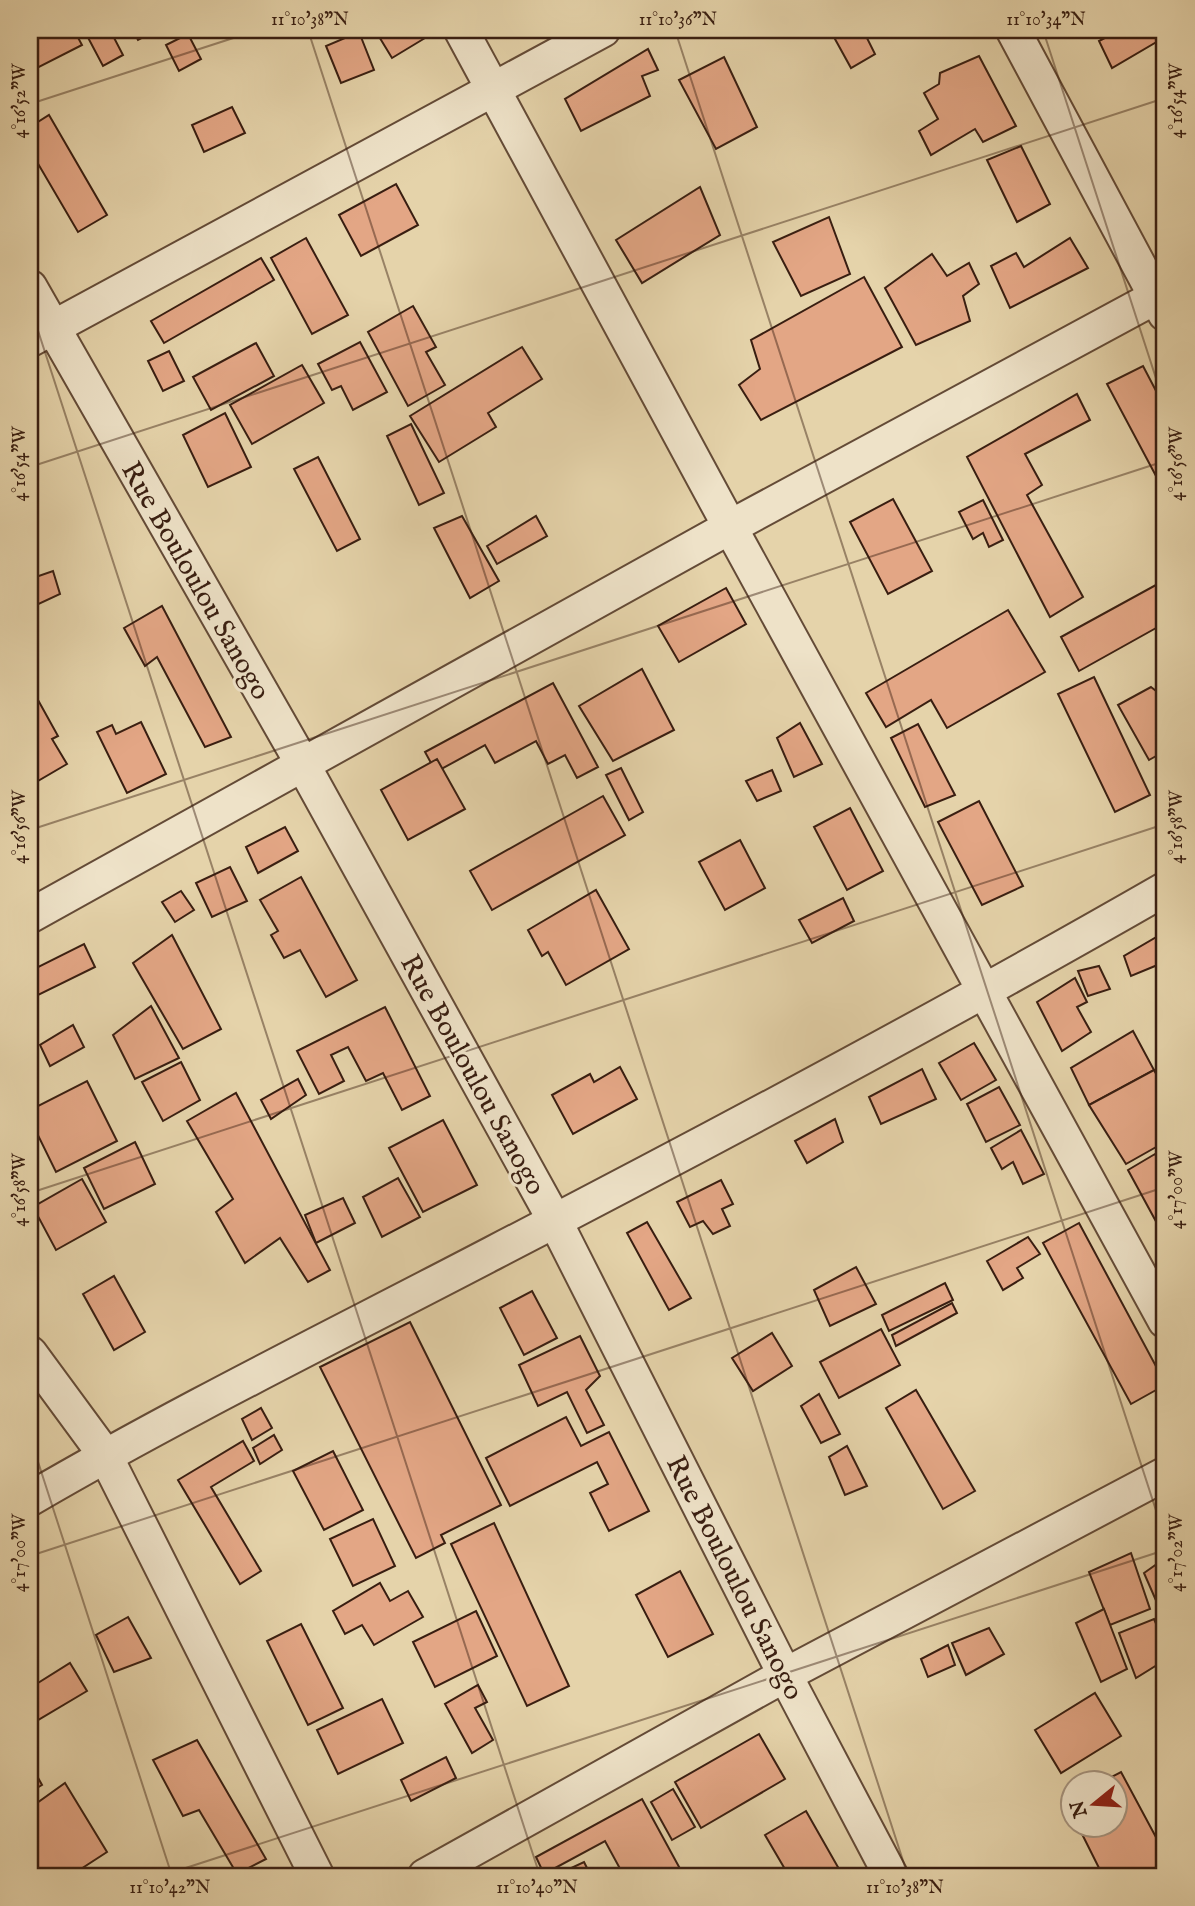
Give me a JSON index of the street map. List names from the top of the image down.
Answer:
{
  "streets": {
    "street": ["Rue Bouloulou Sanogo"]
  },
  "north": "left",
  "coordinates": [
    "11°10'38\"N",
    "11°10'36\"N",
    "11°10'34\"N",
    "4°16'54\"W",
    "4°16'52\"W",
    "4°16'56\"W",
    "4°16'58\"W",
    "4°17'00\"W",
    "4°17'02\"W",
    "11°10'42\"N",
    "11°10'40\"N"
  ]
}
